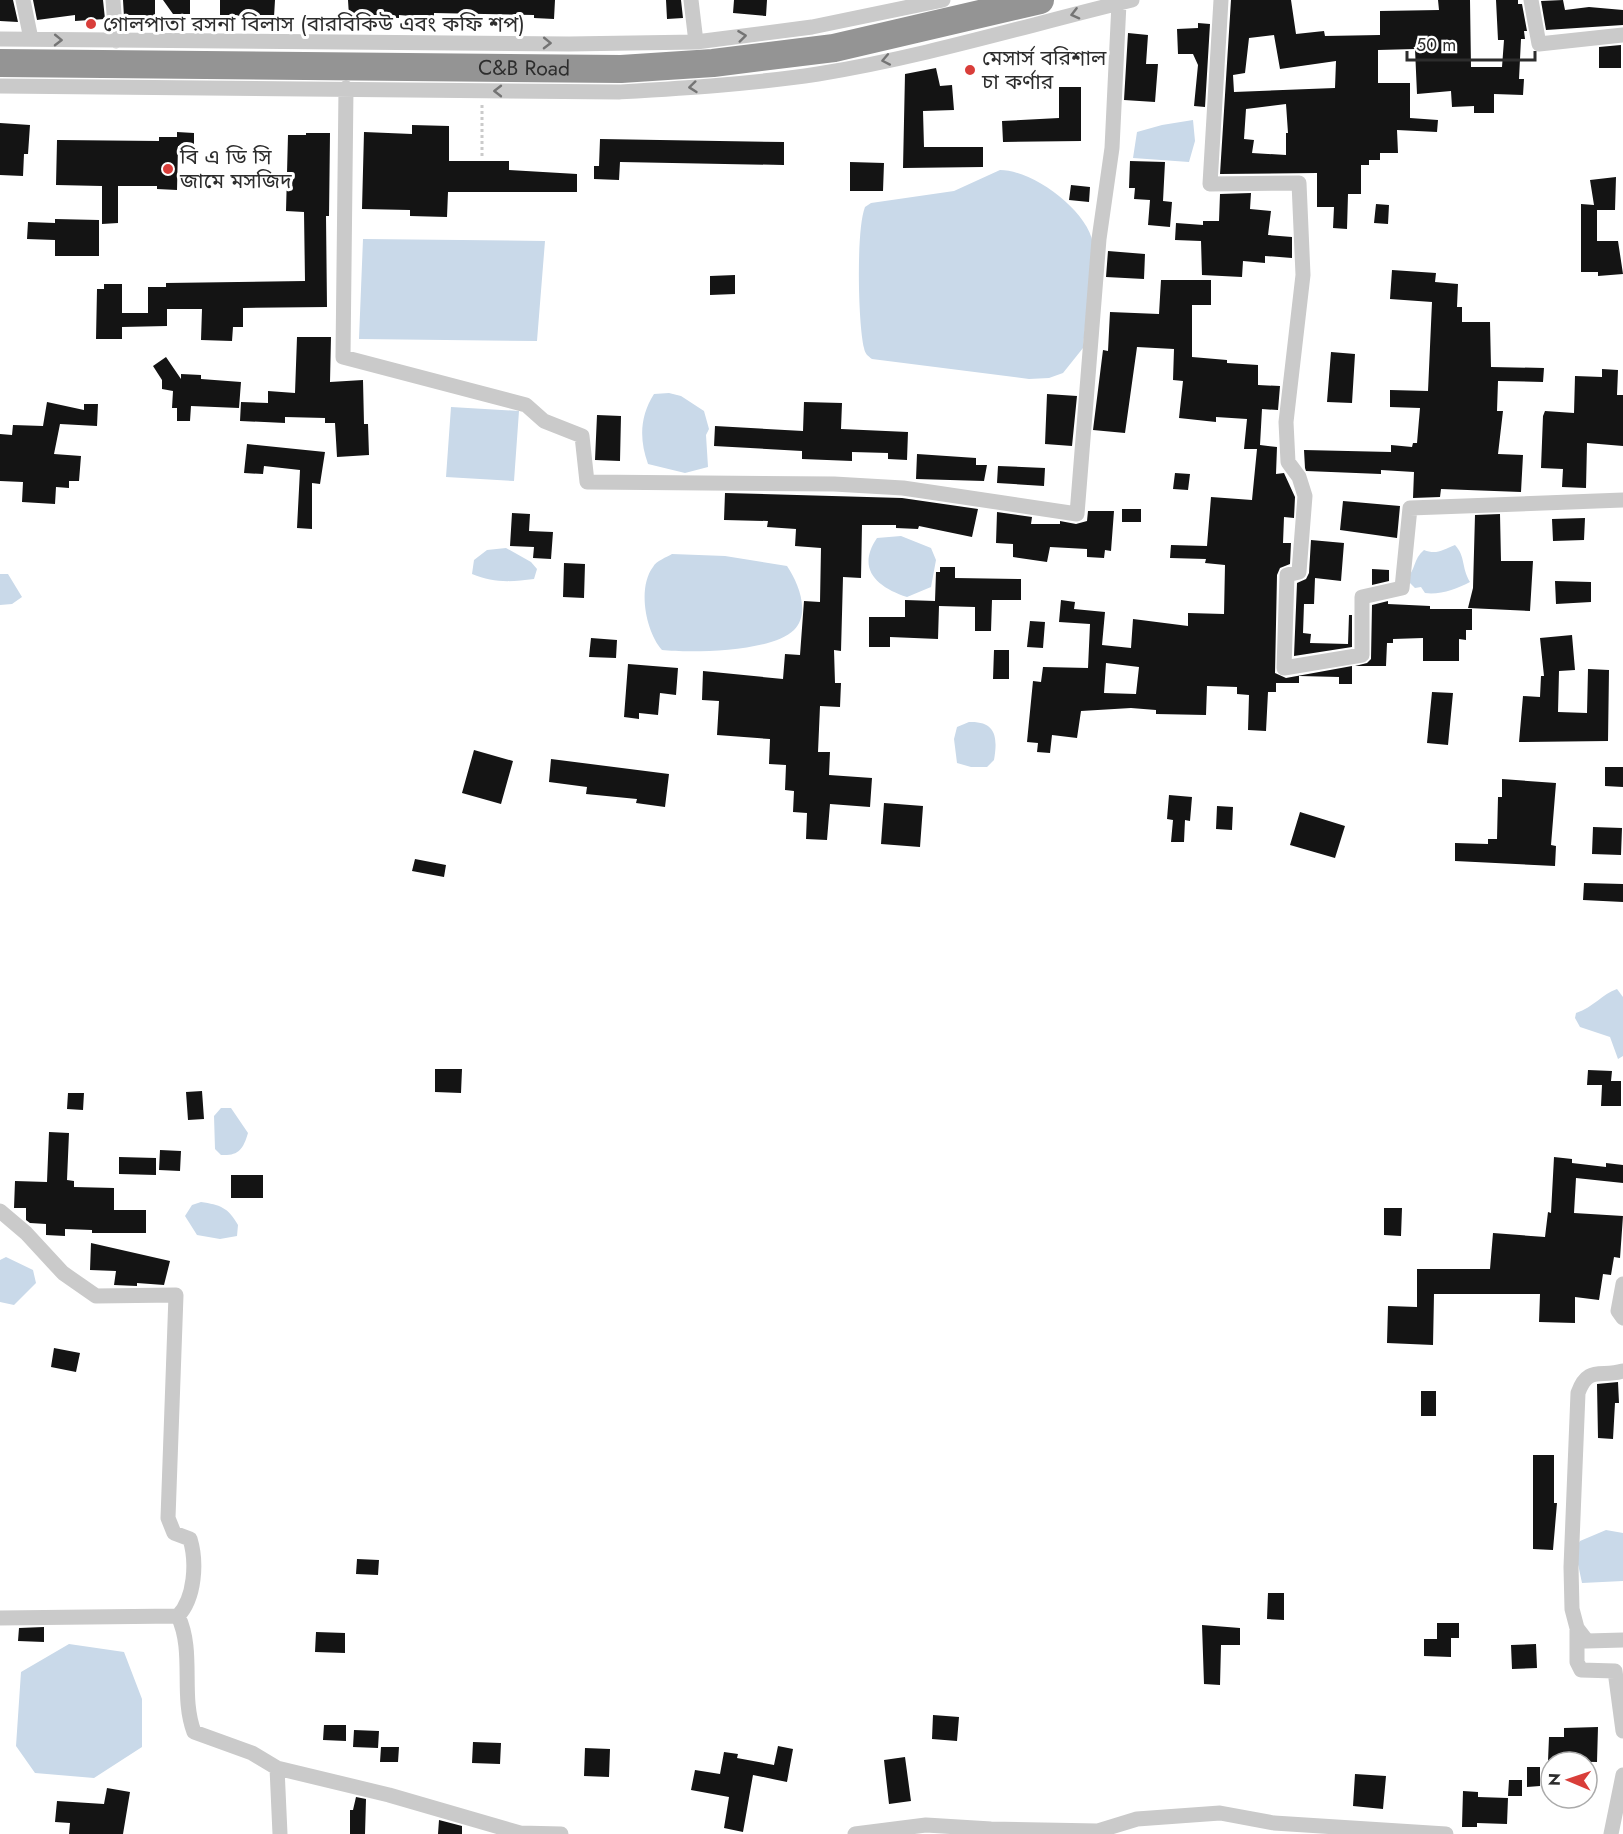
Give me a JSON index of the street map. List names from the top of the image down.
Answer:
{
  "streets": {
    "highway": ["C&B Road"]
  },
  "places": ["গোলপাতা রসনা বিলাস (বারবিকিউ এবং কফি শপ)", "মেসার্স বরিশাল চা কর্ণার", "বি এ ডি সি জামে মসজিদ"],
  "scale_bar": "50 m",
  "north": "left"
}
